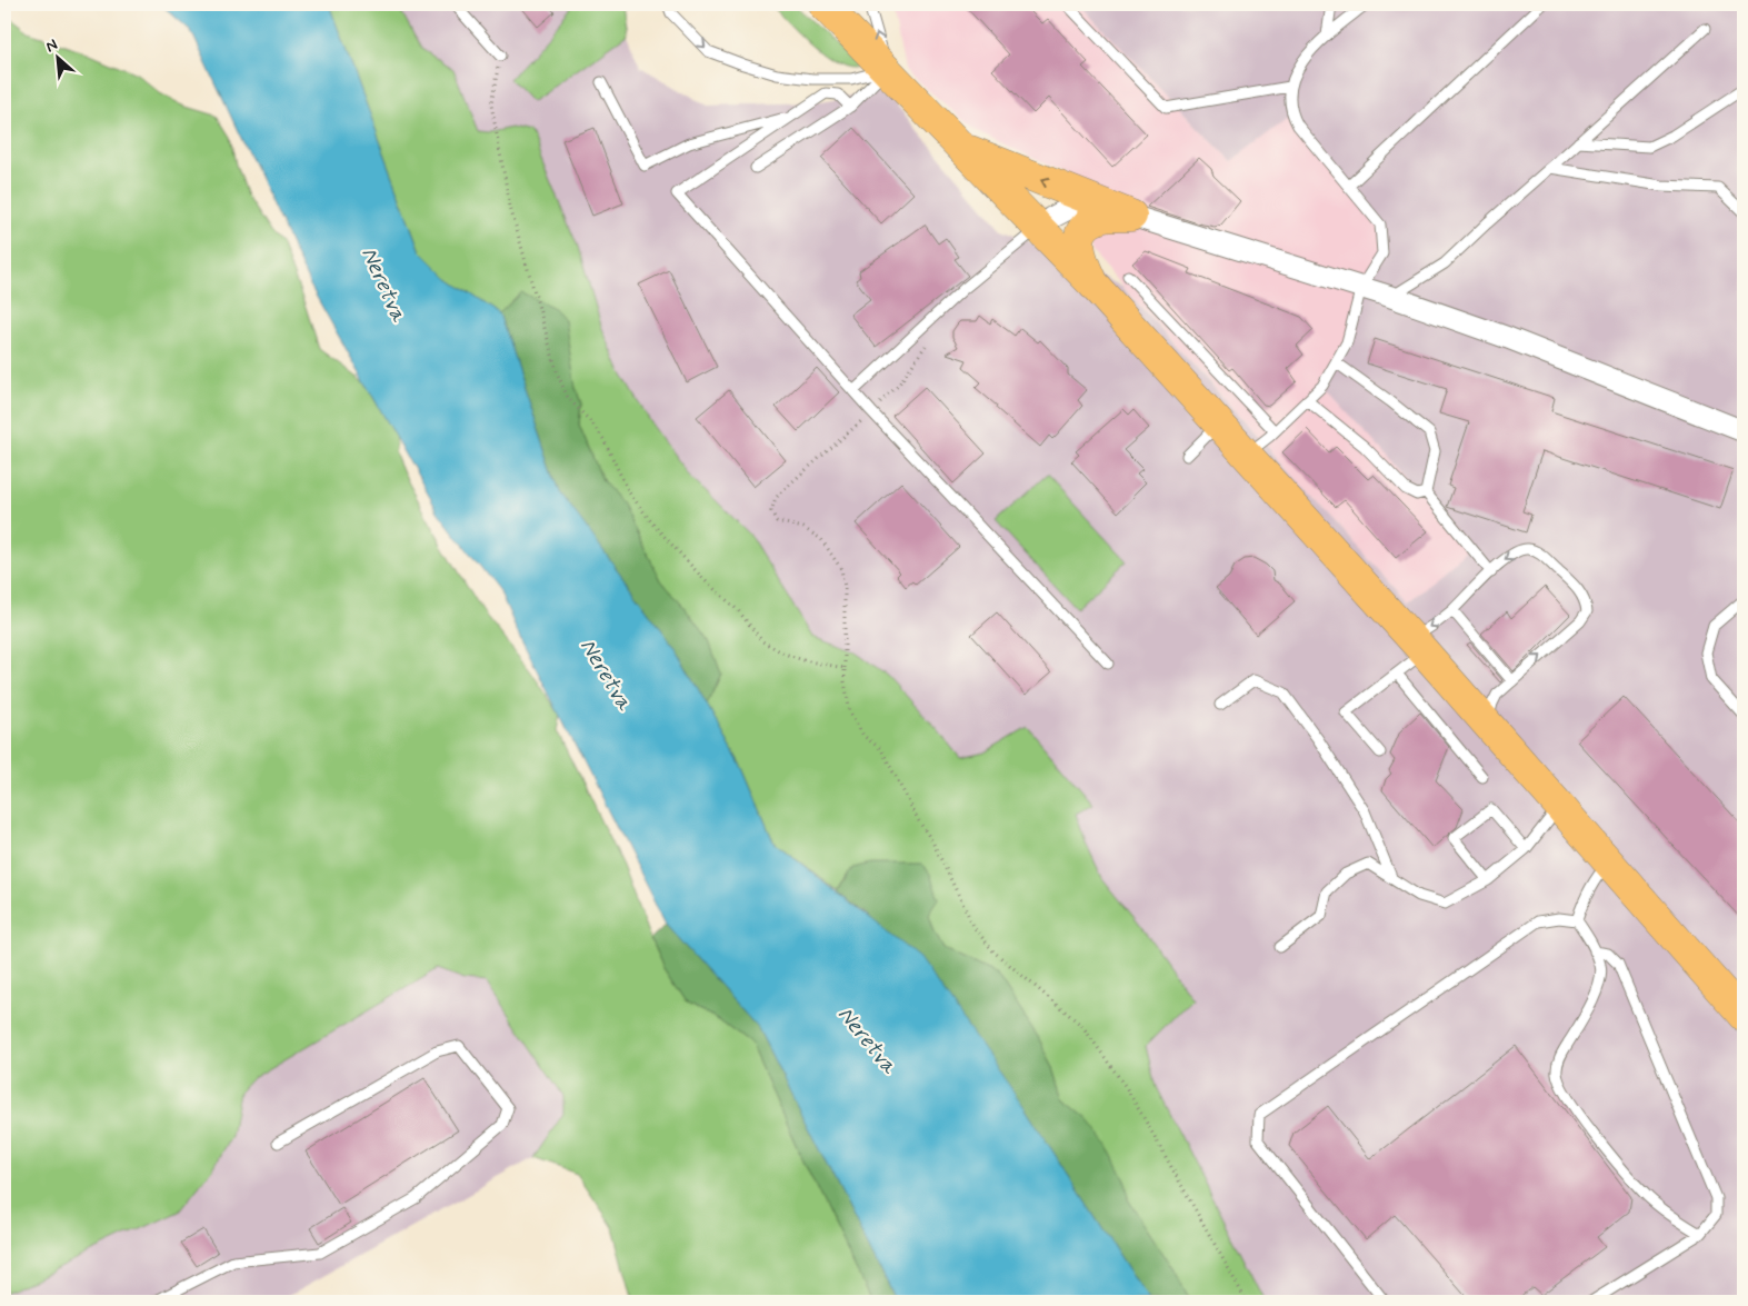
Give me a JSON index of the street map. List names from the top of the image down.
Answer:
{
  "water": ["Neretva"],
  "north": "top left"
}
